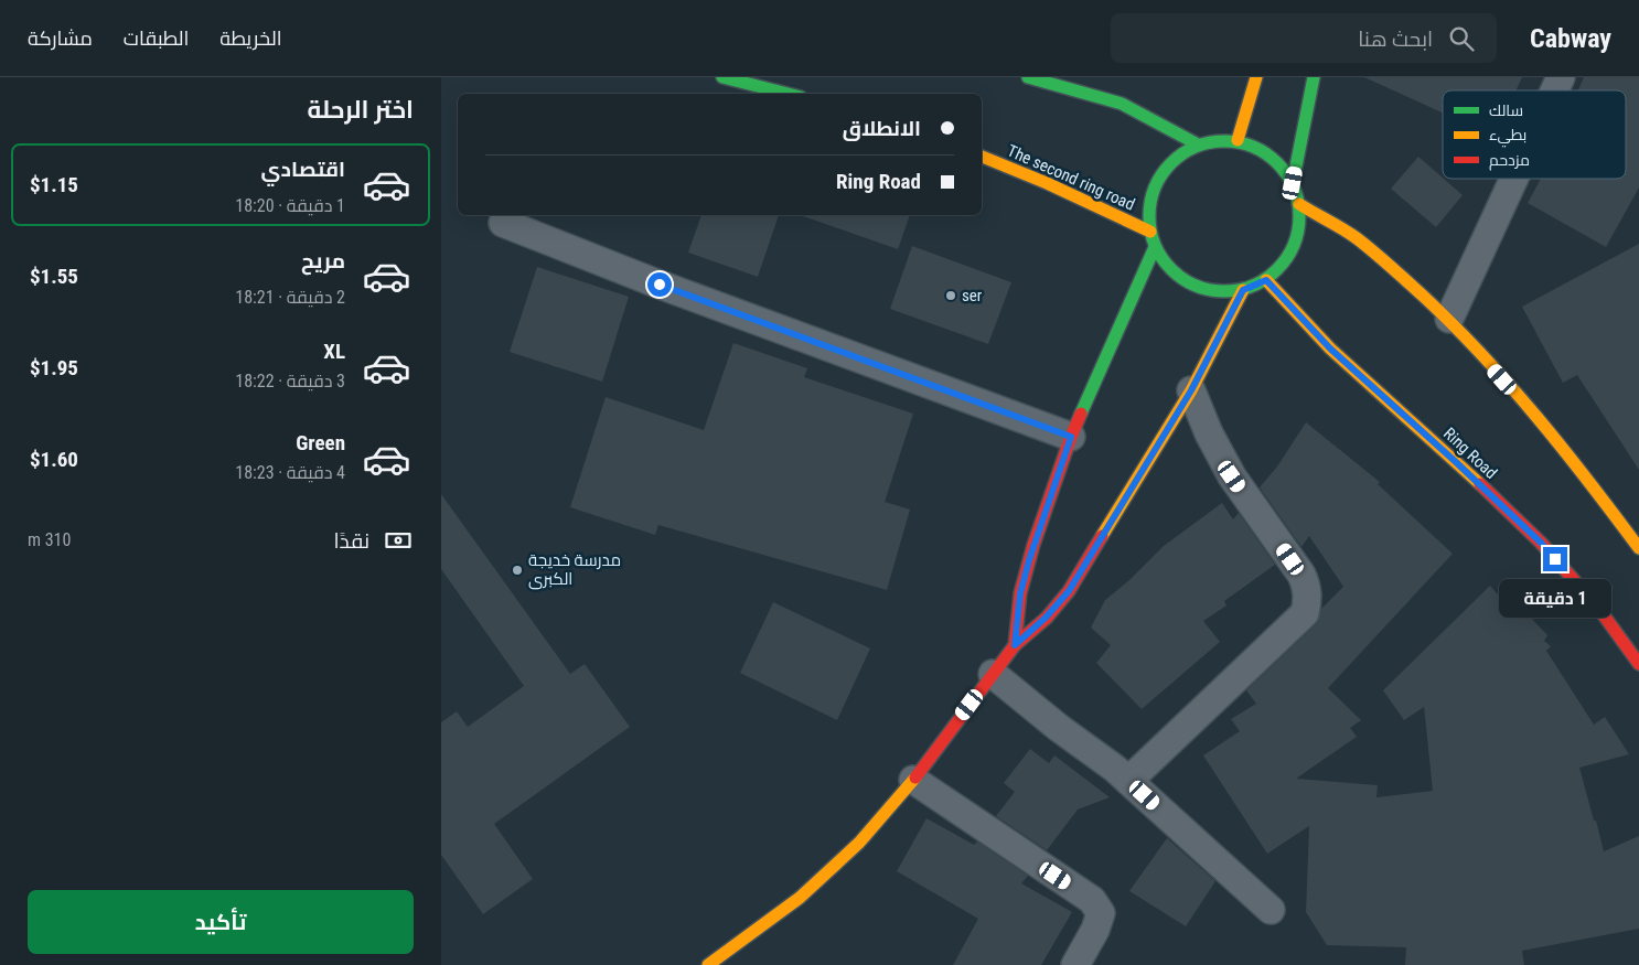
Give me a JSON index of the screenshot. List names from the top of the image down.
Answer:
{
  "streets": {
    "main road": ["The second ring road", "Ring Road"]
  },
  "crossings": [
    ["The second ring road", "Ring Road"]
  ],
  "places": ["ser", "مدرسة خديجة الكبرى"],
  "legend": ["سالك", "بطيء", "مزدحم"],
  "page": {
    "header": "Cabway",
    "search": "ابحث هنا",
    "nav": ["الخريطة", "الطبقات", "مشاركة"],
    "heading": "اختر الرحلة",
    "banner": ["الانطلاق", "Ring Road"],
    "list": [
      {
        "name": "اقتصادي",
        "note": "1 دقيقة · 18:20",
        "value": "$1.15"
      },
      {
        "name": "مريح",
        "note": "2 دقيقة · 18:21",
        "value": "$1.55"
      },
      {
        "name": "XL",
        "note": "3 دقيقة · 18:22",
        "value": "$1.95"
      },
      {
        "name": "Green",
        "note": "4 دقيقة · 18:23",
        "value": "$1.60"
      }
    ],
    "pay": ["نقدًا", "310 m"],
    "bubble": "1 دقيقة",
    "buttons": "تأكيد"
  }
}
